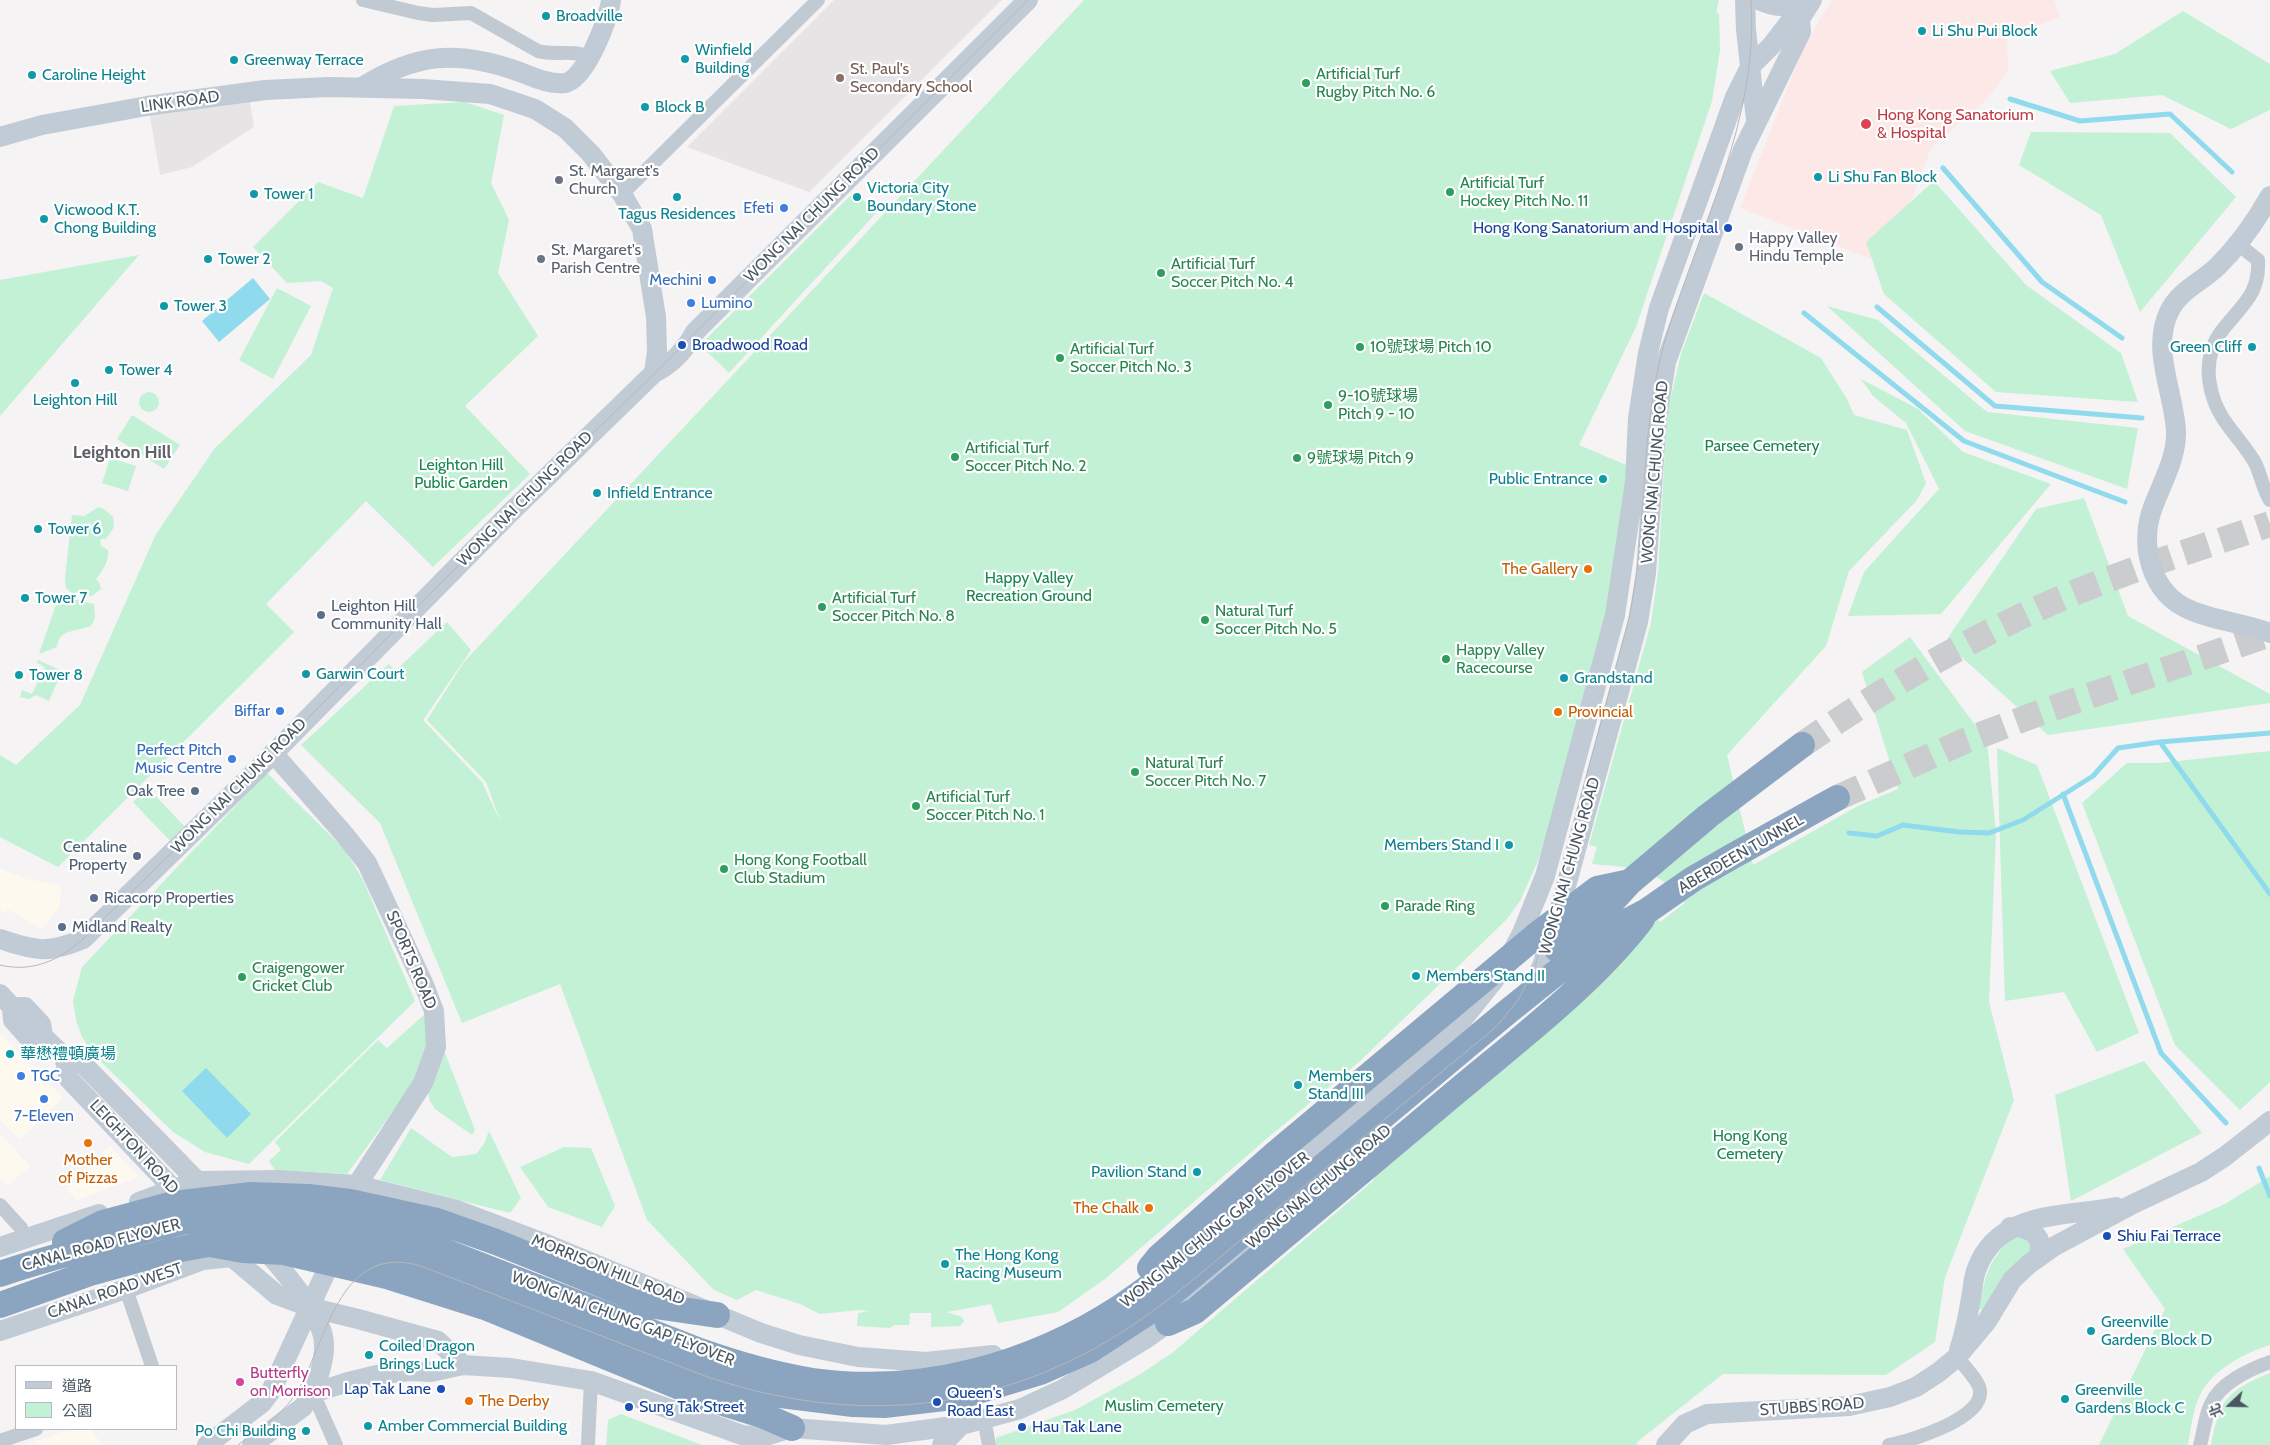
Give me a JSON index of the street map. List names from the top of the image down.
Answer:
{
  "streets": {
    "highway": ["ABERDEEN TUNNEL", "WONG NAI CHUNG GAP FLYOVER", "CANAL ROAD FLYOVER"],
    "street": [
      "LINK ROAD",
      "WONG NAI CHUNG ROAD",
      "SPORTS ROAD",
      "LEIGHTON ROAD",
      "MORRISON HILL ROAD",
      "CANAL ROAD WEST",
      "STUBBS ROAD"
    ]
  },
  "crossings": [
    ["WONG NAI CHUNG ROAD", "SPORTS ROAD"],
    ["WONG NAI CHUNG ROAD", "MORRISON HILL ROAD"],
    ["ABERDEEN TUNNEL", "WONG NAI CHUNG GAP FLYOVER"],
    ["SPORTS ROAD", "MORRISON HILL ROAD"],
    ["LEIGHTON ROAD", "MORRISON HILL ROAD"],
    ["LEIGHTON ROAD", "CANAL ROAD WEST"],
    ["WONG NAI CHUNG GAP FLYOVER", "CANAL ROAD FLYOVER"]
  ],
  "districts": ["Leighton Hill"],
  "parks": [
    "Parsee Cemetery",
    "Leighton Hill Public Garden",
    "Happy Valley Recreation Ground",
    "Hong Kong Cemetery",
    "Muslim Cemetery"
  ],
  "places": [
    "Broadville",
    "Li Shu Pui Block",
    "Winfield Building",
    "Greenway Terrace",
    "Caroline Height",
    "St. Paul's Secondary School",
    "Artificial Turf Rugby Pitch No. 6",
    "Block B",
    "Hong Kong Sanatorium & Hospital",
    "Li Shu Fan Block",
    "St. Margaret's Church",
    "Artificial Turf Hockey Pitch No. 11",
    "Tower 1",
    "Tagus Residences",
    "Victoria City Boundary Stone",
    "Efeti",
    "Vicwood K.T. Chong Building",
    "Hong Kong Sanatorium and Hospital",
    "Happy Valley Hindu Temple",
    "Tower 2",
    "St. Margaret's Parish Centre",
    "Artificial Turf Soccer Pitch No. 4",
    "Mechini",
    "Lumino",
    "Tower 3",
    "Broadwood Road",
    "10號球場 Pitch 10",
    "Green Cliff",
    "Artificial Turf Soccer Pitch No. 3",
    "Tower 4",
    "Leighton Hill",
    "9-10號球場 Pitch 9 - 10",
    "Artificial Turf Soccer Pitch No. 2",
    "9號球場 Pitch 9",
    "Public Entrance",
    "Infield Entrance",
    "Tower 6",
    "The Gallery",
    "Tower 7",
    "Artificial Turf Soccer Pitch No. 8",
    "Leighton Hill Community Hall",
    "Natural Turf Soccer Pitch No. 5",
    "Happy Valley Racecourse",
    "Garwin Court",
    "Tower 8",
    "Grandstand",
    "Biffar",
    "Provincial",
    "Perfect Pitch Music Centre",
    "Natural Turf Soccer Pitch No. 7",
    "Oak Tree",
    "Artificial Turf Soccer Pitch No. 1",
    "Members Stand I",
    "Centaline Property",
    "Hong Kong Football Club Stadium",
    "Ricacorp Properties",
    "Parade Ring",
    "Midland Realty",
    "Members Stand II",
    "Craigengower Cricket Club",
    "華懋禮頓廣場",
    "TGC",
    "Members Stand III",
    "7-Eleven",
    "Mother of Pizzas",
    "Pavilion Stand",
    "The Chalk",
    "Shiu Fai Terrace",
    "The Hong Kong Racing Museum",
    "Greenville Gardens Block D",
    "Coiled Dragon Brings Luck",
    "Butterfly on Morrison",
    "Lap Tak Lane",
    "Greenville Gardens Block C",
    "The Derby",
    "Queen's Road East",
    "Sung Tak Street",
    "Amber Commercial Building",
    "Hau Tak Lane",
    "Po Chi Building"
  ],
  "legend": ["道路", "公園"],
  "north": "left"
}
